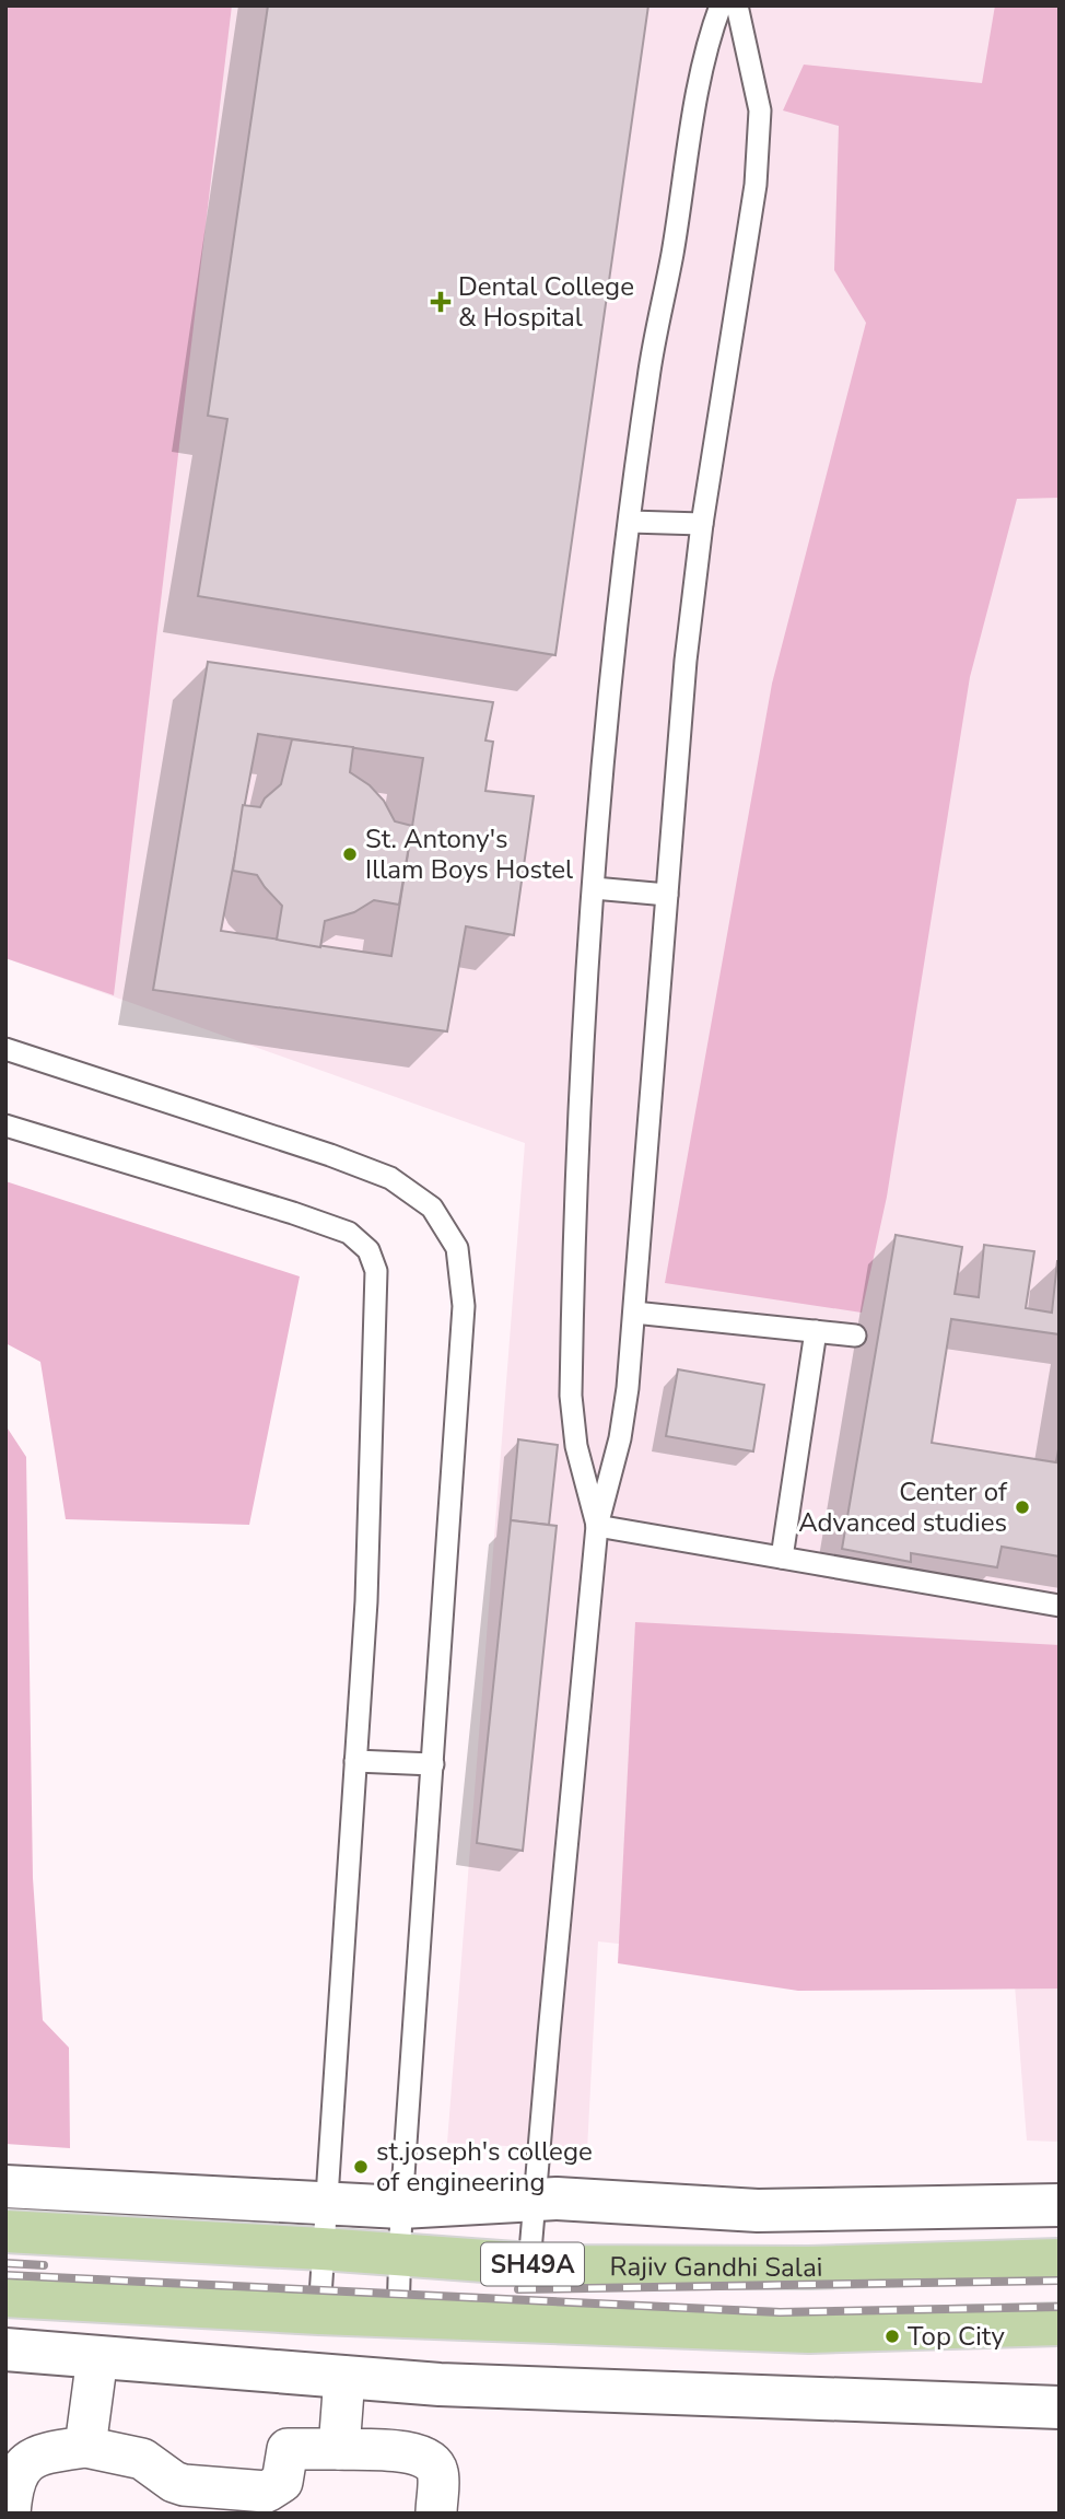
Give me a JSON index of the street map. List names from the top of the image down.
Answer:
{
  "streets": {
    "main road": ["SH49A", "Rajiv Gandhi Salai"]
  },
  "places": {
    "health": ["Dental College & Hospital"],
    "other": [
      "St. Antony's Illam Boys Hostel",
      "Center of Advanced studies",
      "st.joseph's college of engineering",
      "Top City"
    ]
  }
}
